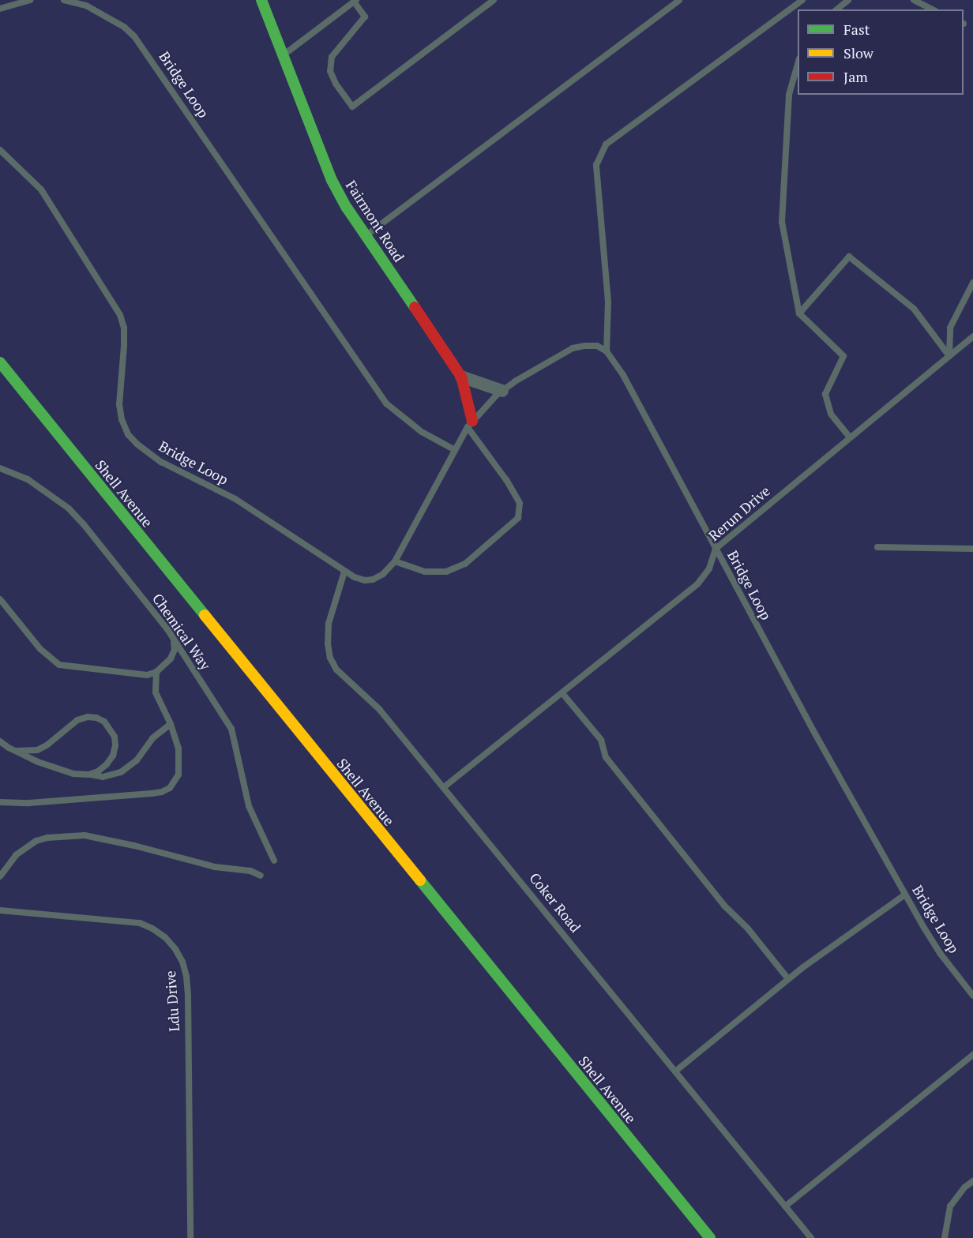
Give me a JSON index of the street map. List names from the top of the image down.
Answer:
{
  "streets": {
    "street": ["Fairmont Road", "Shell Avenue"],
    "lane": [
      "Bridge Loop",
      "Rerun Drive",
      "Chemical Way",
      "Coker Road",
      "Ldu Drive"
    ]
  },
  "crossings": [
    ["Bridge Loop", "Fairmont Road"],
    ["Bridge Loop", "Rerun Drive"],
    ["Bridge Loop", "Coker Road"],
    ["Rerun Drive", "Coker Road"]
  ],
  "legend": ["Fast", "Slow", "Jam"]
}
